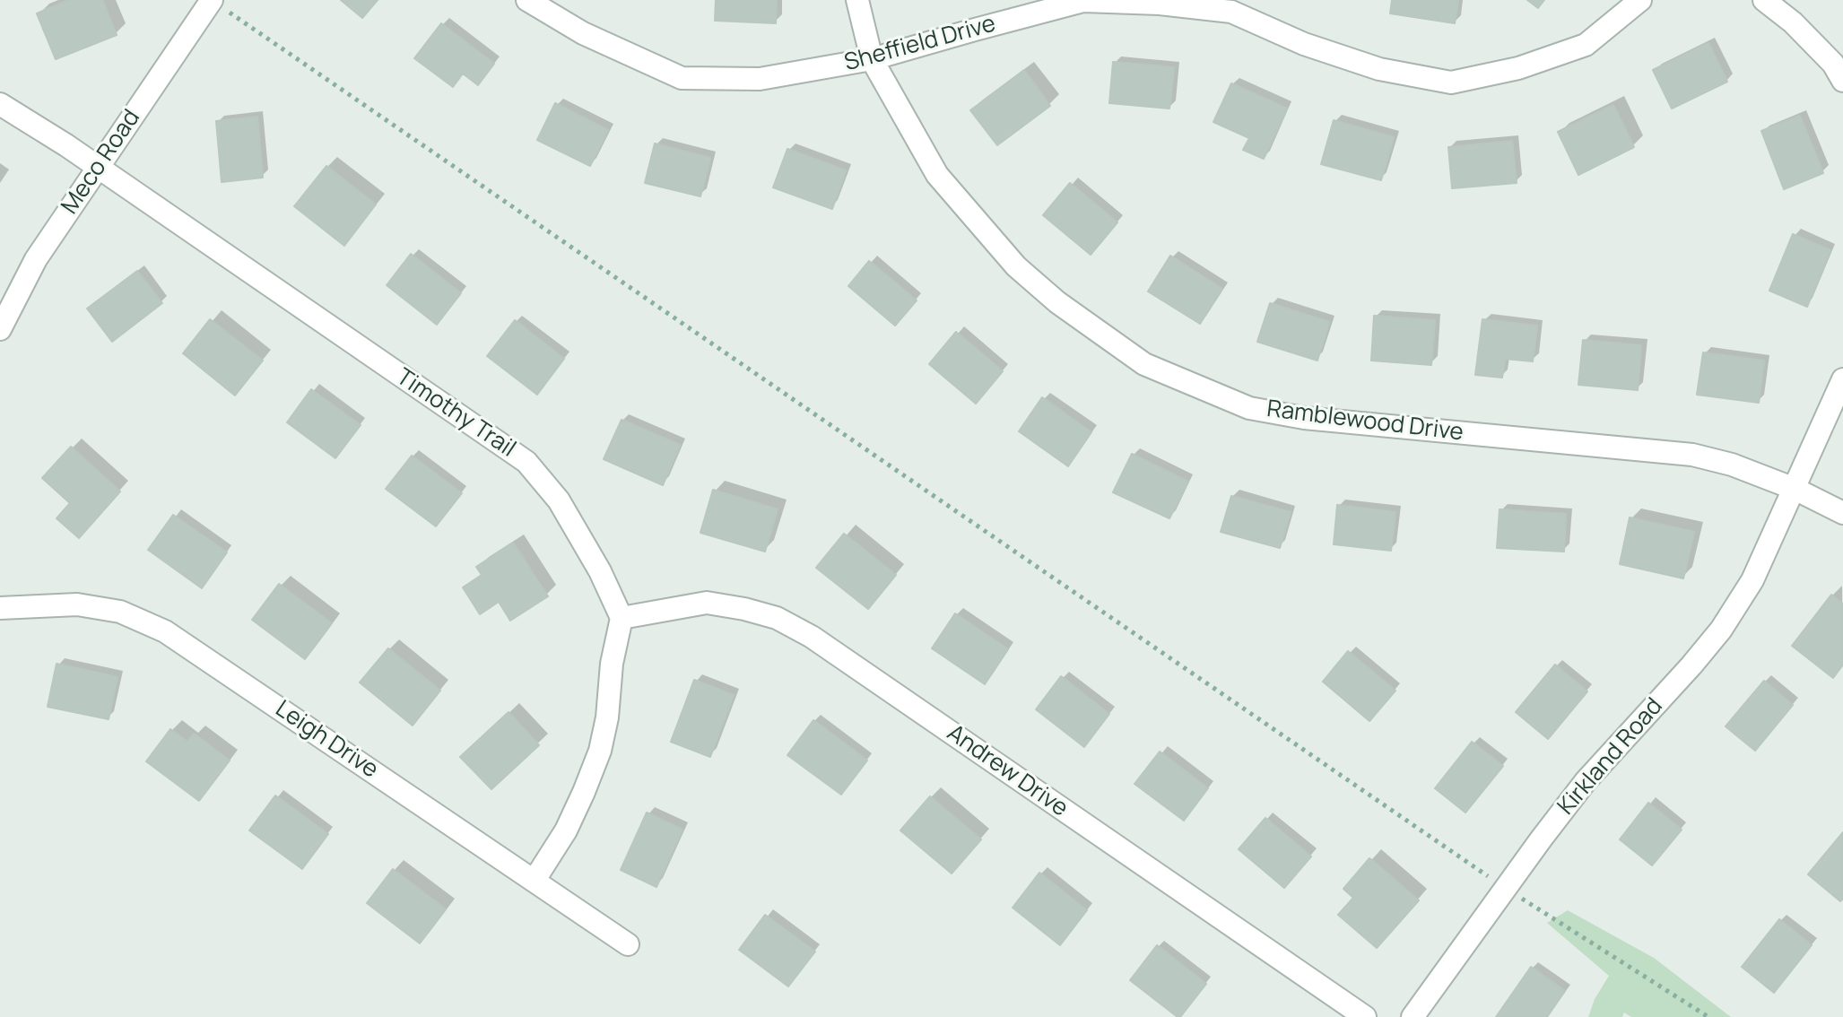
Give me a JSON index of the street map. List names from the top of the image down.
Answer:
{
  "streets": {
    "street": [
      "Sheffield Drive",
      "Meco Road",
      "Timothy Trail",
      "Ramblewood Drive",
      "Leigh Drive",
      "Kirkland Road",
      "Andrew Drive"
    ]
  },
  "crossings": [
    ["Sheffield Drive", "Ramblewood Drive"],
    ["Meco Road", "Timothy Trail"],
    ["Timothy Trail", "Andrew Drive"],
    ["Ramblewood Drive", "Kirkland Road"]
  ]
}
